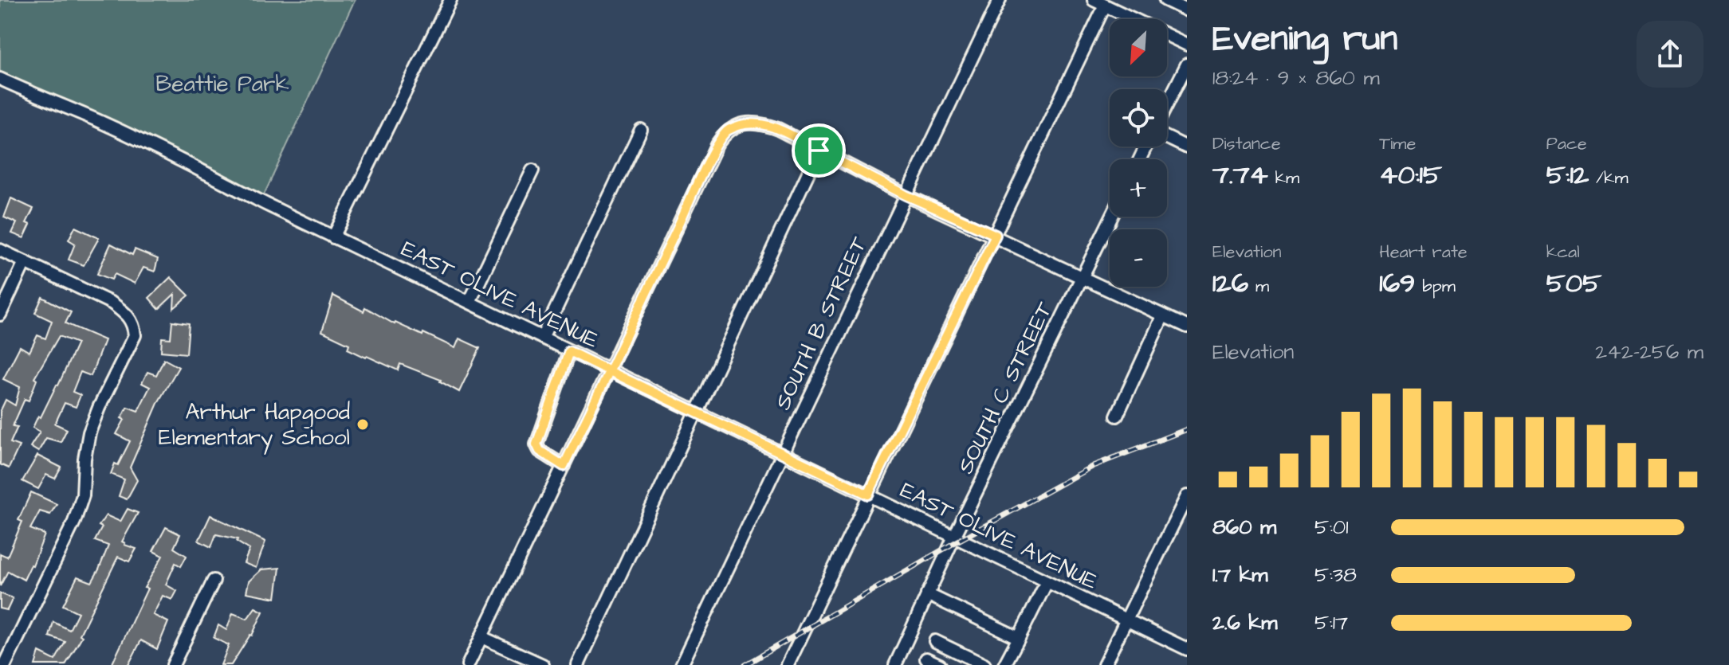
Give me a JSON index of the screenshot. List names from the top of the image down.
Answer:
{
  "streets": {
    "street": ["EAST OLIVE AVENUE", "SOUTH B STREET", "SOUTH C STREET"]
  },
  "crossings": [
    ["EAST OLIVE AVENUE", "SOUTH B STREET"],
    ["EAST OLIVE AVENUE", "SOUTH C STREET"]
  ],
  "parks": ["Beattie Park"],
  "places": ["Arthur Hapgood Elementary School"],
  "north": "bottom left",
  "page": {
    "heading": ["Evening run", "18:24 · 9 × 860 m"],
    "map_buttons": ["+", "−"],
    "stats": [
      ["Distance", "7.74 km"],
      ["Time", "40:15"],
      ["Pace", "5:12 /km"],
      ["Elevation", "126 m"],
      ["Heart rate", "169 bpm"],
      ["kcal", "505"]
    ],
    "chart": ["Elevation", "242–256 m"],
    "list": [
      {
        "name": "860 m",
        "note": "5:01"
      },
      {
        "name": "1.7 km",
        "note": "5:38"
      },
      {
        "name": "2.6 km",
        "note": "5:17"
      }
    ]
  }
}
